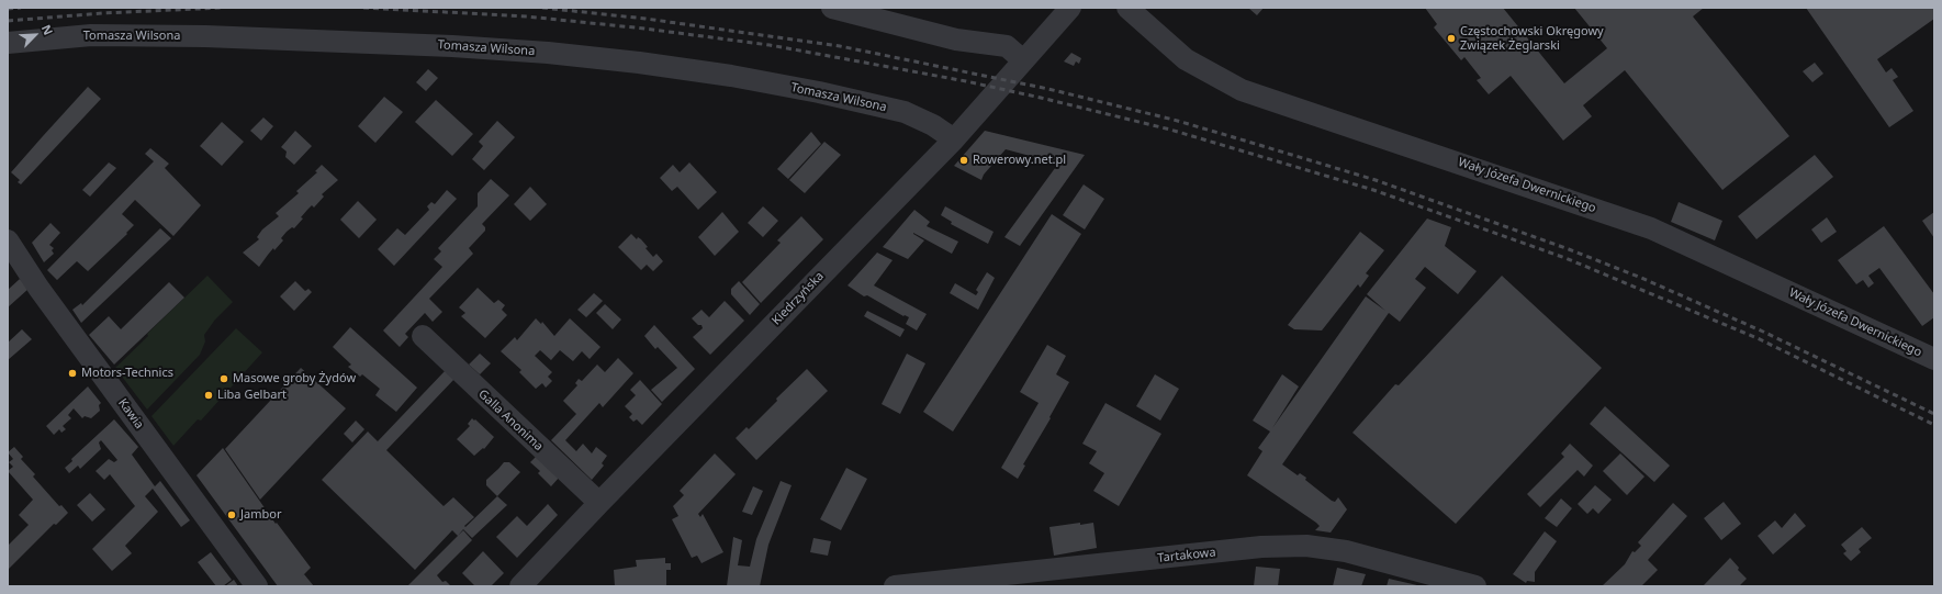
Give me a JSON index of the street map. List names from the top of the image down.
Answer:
{
  "streets": {
    "street": [
      "Tomasza Wilsona",
      "Wały Józefa Dwernickiego",
      "Kiedrzyńska",
      "Kawia",
      "Galla Anonima",
      "Tartakowa"
    ]
  },
  "crossings": [
    ["Tomasza Wilsona", "Kiedrzyńska"],
    ["Kiedrzyńska", "Galla Anonima"]
  ],
  "places": [
    "Częstochowski Okręgowy Związek Żeglarski",
    "Rowerowy.net.pl",
    "Motors-Technics",
    "Masowe groby Żydów",
    "Liba Gelbart",
    "Jambor"
  ],
  "north": "top right"
}
